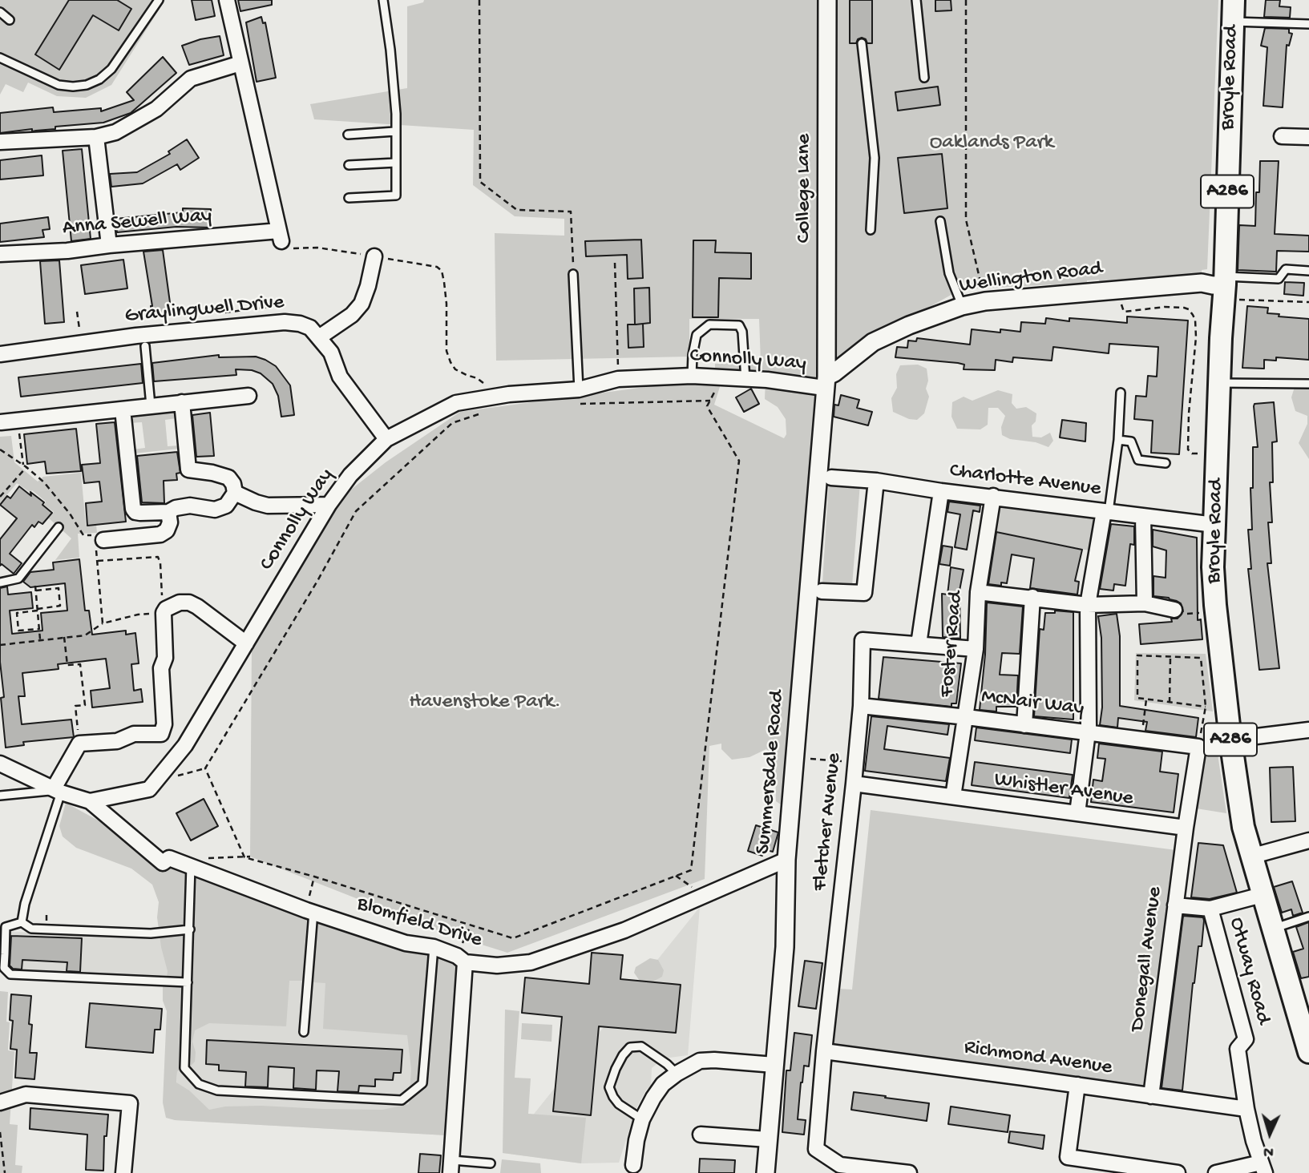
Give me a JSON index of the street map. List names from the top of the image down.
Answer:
{
  "streets": {
    "main road": ["Broyle Road", "A286"],
    "street": [
      "College Lane",
      "Anna Sewell Way",
      "Wellington Road",
      "Graylingwell Drive",
      "Connolly Way",
      "Charlotte Avenue",
      "Foster Road",
      "McNair Way",
      "Summersdale Road",
      "Whistler Avenue",
      "Fletcher Avenue",
      "Blomfield Drive",
      "Donegall Avenue",
      "Otway Road",
      "Richmond Avenue"
    ]
  },
  "crossings": [
    ["Broyle Road", "Wellington Road"],
    ["Broyle Road", "Charlotte Avenue"],
    ["College Lane", "Wellington Road"],
    ["College Lane", "Connolly Way"],
    ["College Lane", "Summersdale Road"],
    ["Wellington Road", "Connolly Way"],
    ["Wellington Road", "Summersdale Road"],
    ["Graylingwell Drive", "Connolly Way"],
    ["Connolly Way", "Summersdale Road"],
    ["Connolly Way", "Blomfield Drive"],
    ["Charlotte Avenue", "Foster Road"],
    ["Foster Road", "McNair Way"],
    ["Foster Road", "Whistler Avenue"],
    ["McNair Way", "Fletcher Avenue"],
    ["Summersdale Road", "Blomfield Drive"],
    ["Whistler Avenue", "Fletcher Avenue"],
    ["Whistler Avenue", "Donegall Avenue"],
    ["Fletcher Avenue", "Richmond Avenue"],
    ["Donegall Avenue", "Richmond Avenue"],
    ["Otway Road", "Richmond Avenue"]
  ],
  "parks": ["Oaklands Park", "Havenstoke Park."],
  "north": "bottom"
}
